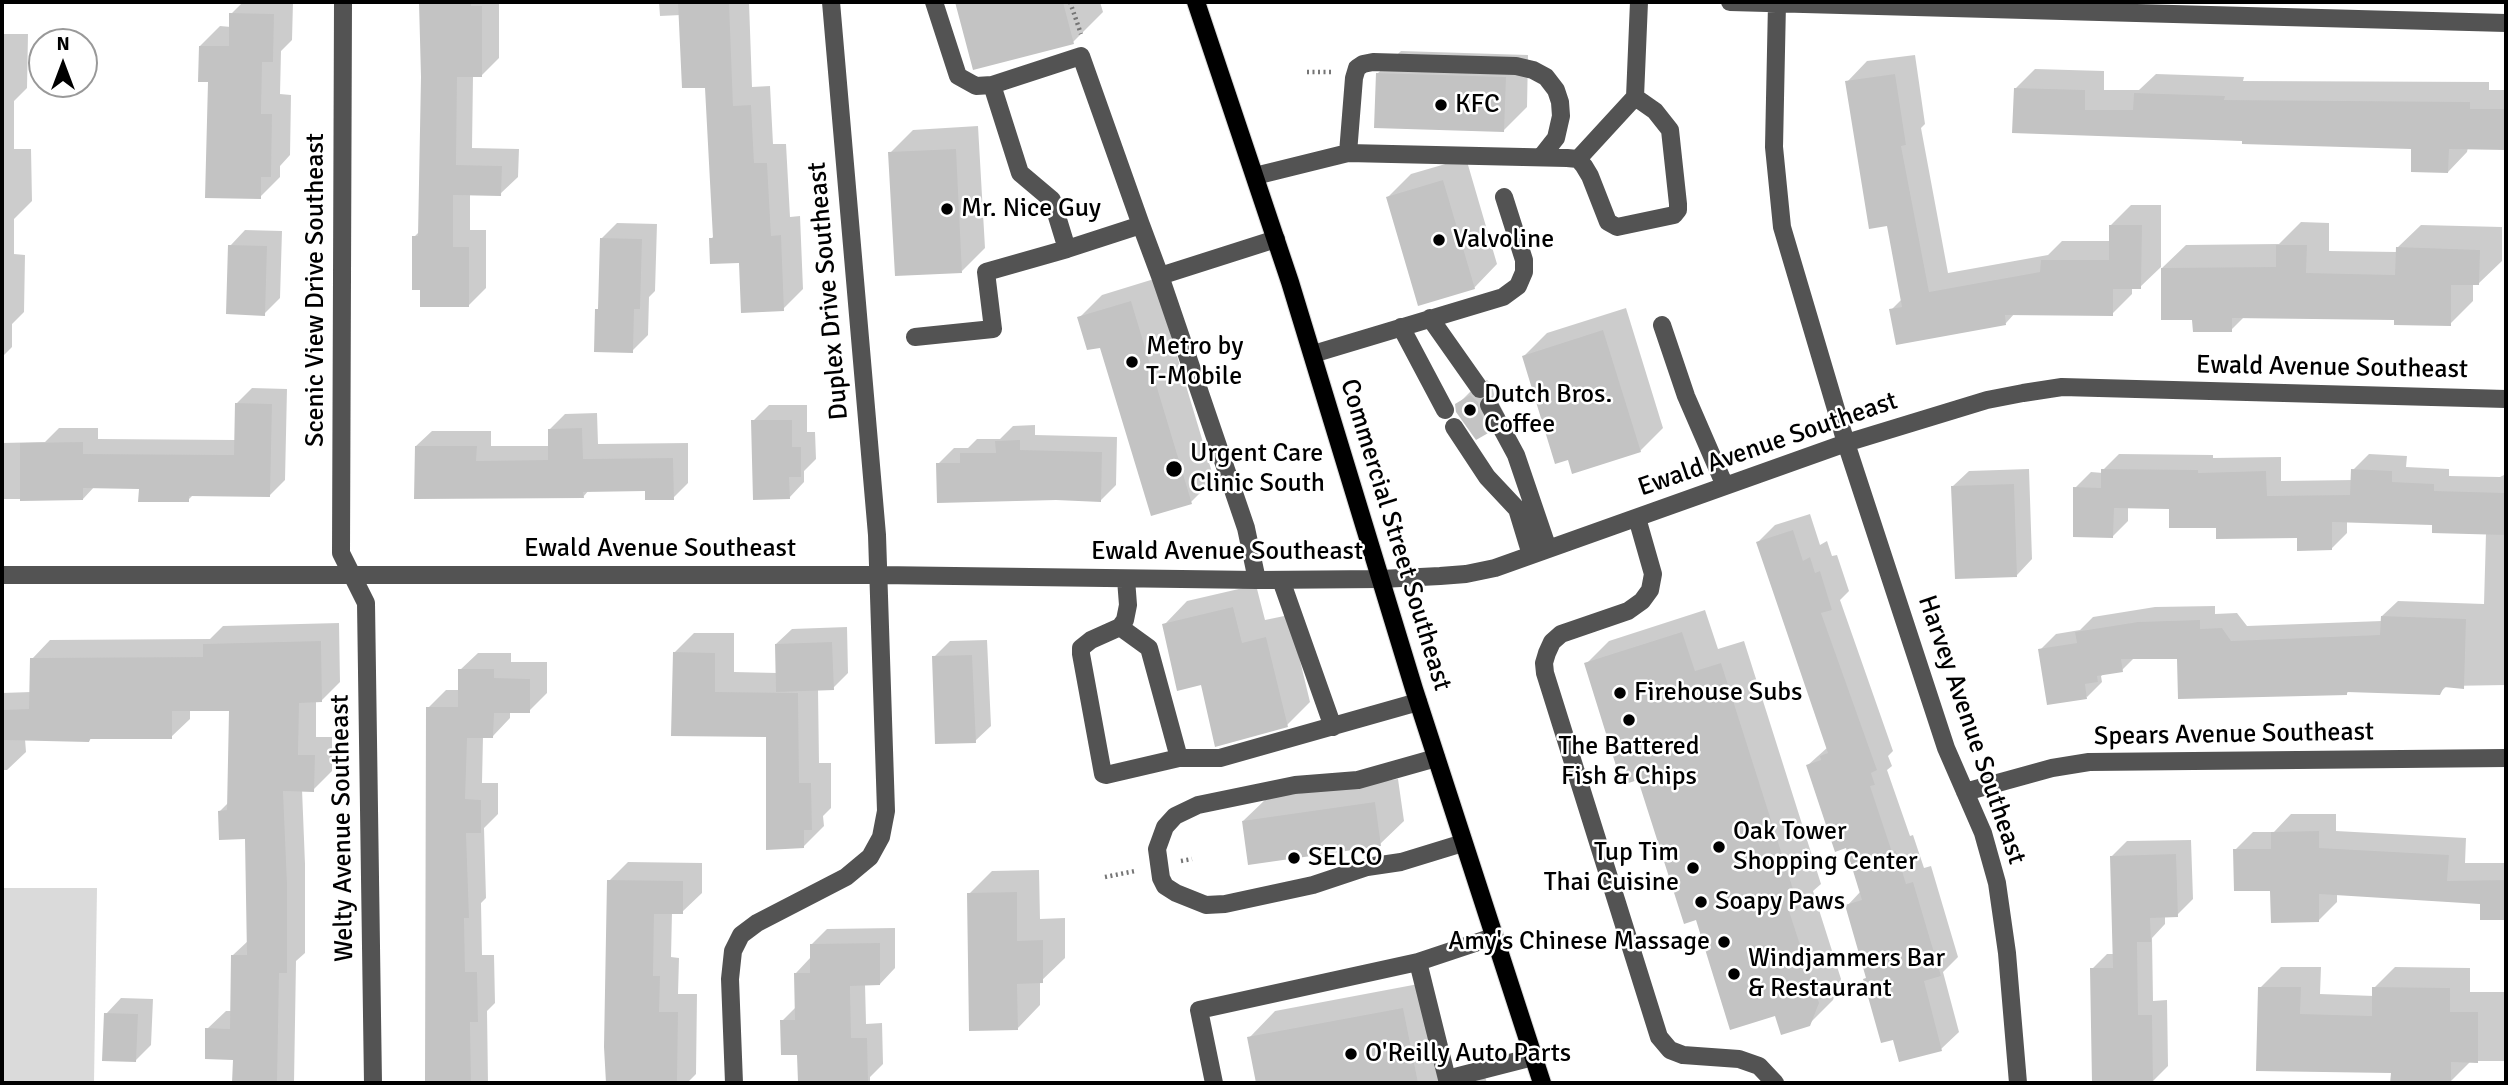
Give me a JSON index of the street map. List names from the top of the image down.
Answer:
{
  "streets": {
    "main road": ["Commercial Street Southeast"],
    "street": [
      "Scenic View Drive Southeast",
      "Duplex Drive Southeast",
      "Ewald Avenue Southeast",
      "Harvey Avenue Southeast",
      "Spears Avenue Southeast",
      "Welty Avenue Southeast"
    ]
  },
  "crossings": [
    ["Scenic View Drive Southeast", "Ewald Avenue Southeast"],
    ["Scenic View Drive Southeast", "Welty Avenue Southeast"],
    ["Duplex Drive Southeast", "Ewald Avenue Southeast"],
    ["Ewald Avenue Southeast", "Commercial Street Southeast"],
    ["Ewald Avenue Southeast", "Harvey Avenue Southeast"],
    ["Ewald Avenue Southeast", "Welty Avenue Southeast"],
    ["Harvey Avenue Southeast", "Spears Avenue Southeast"]
  ],
  "places": [
    "KFC",
    "Mr. Nice Guy",
    "Valvoline",
    "Metro by T-Mobile",
    "Dutch Bros. Coffee",
    "Urgent Care Clinic South",
    "Firehouse Subs",
    "The Battered Fish & Chips",
    "Oak Tower Shopping Center",
    "SELCO",
    "Tup Tim Thai Cuisine",
    "Soapy Paws",
    "Amy's Chinese Massage",
    "Windjammers Bar & Restaurant",
    "O'Reilly Auto Parts"
  ],
  "north": "top"
}
